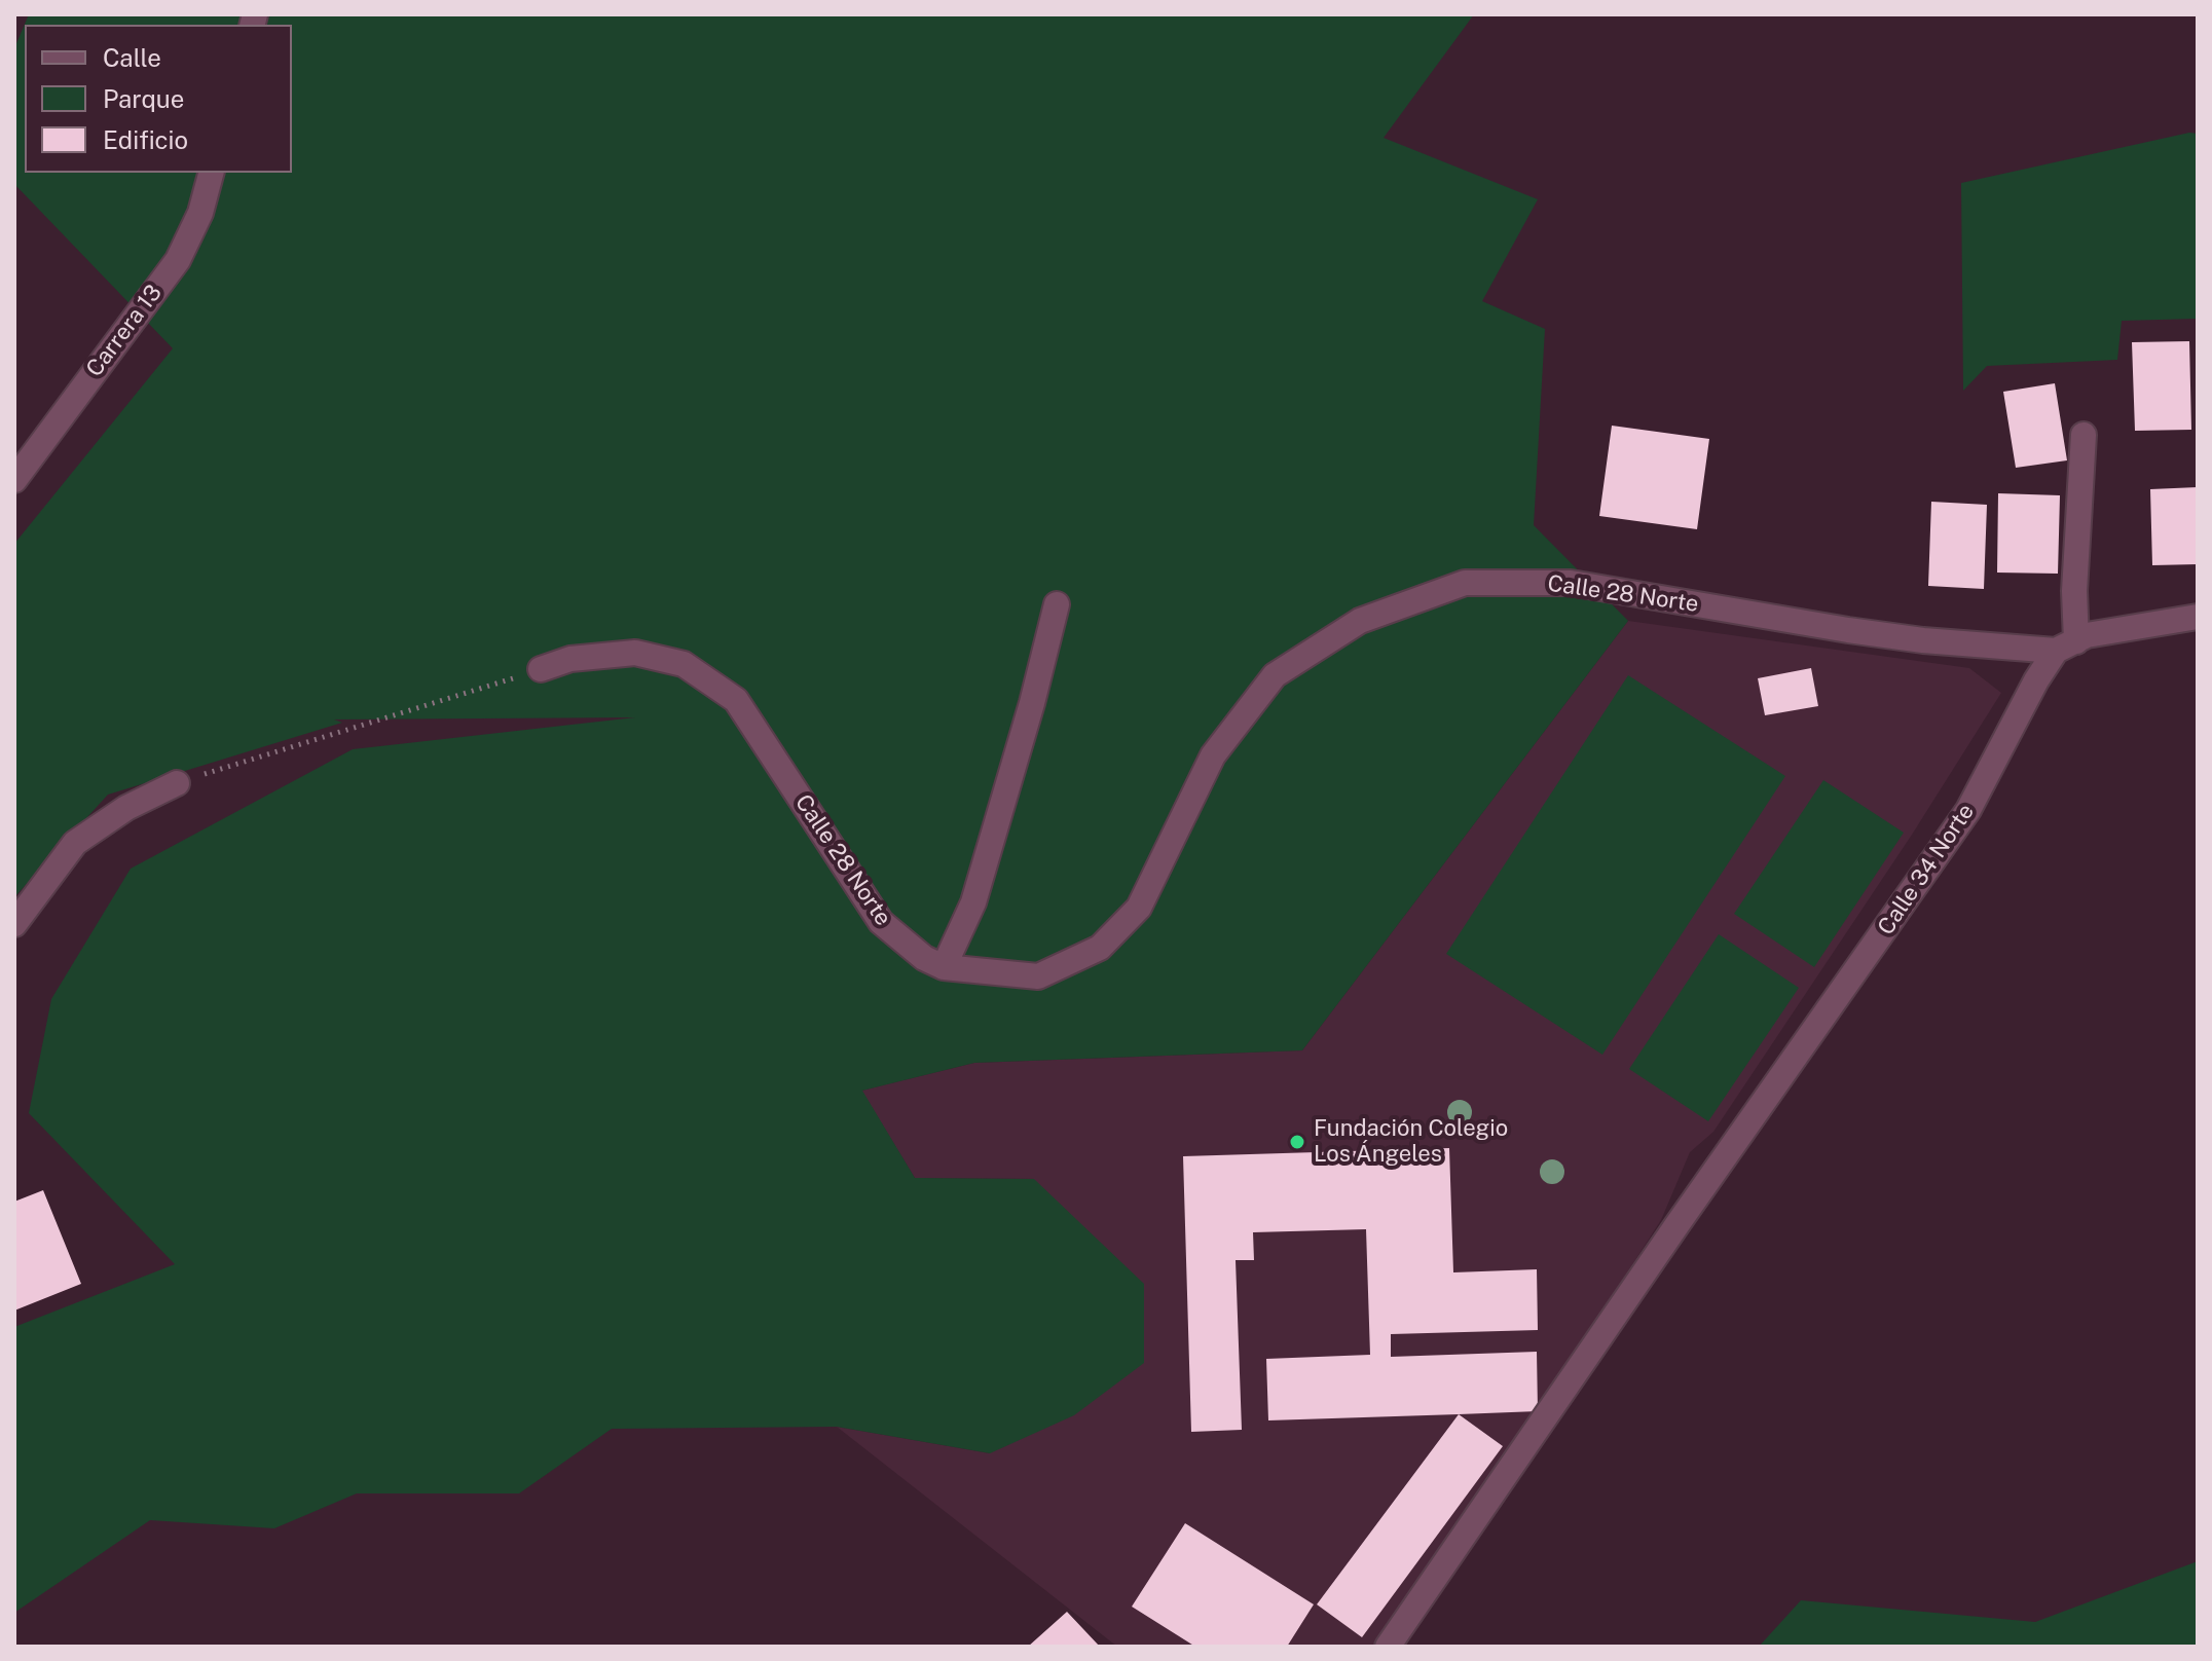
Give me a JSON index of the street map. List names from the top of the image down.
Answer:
{
  "streets": {
    "street": ["Carrera 13", "Calle 28 Norte", "Calle 34 Norte"]
  },
  "crossings": [
    ["Calle 28 Norte", "Calle 34 Norte"]
  ],
  "places": ["Fundación Colegio Los Ángeles"],
  "legend": ["Calle", "Parque", "Edificio"]
}
